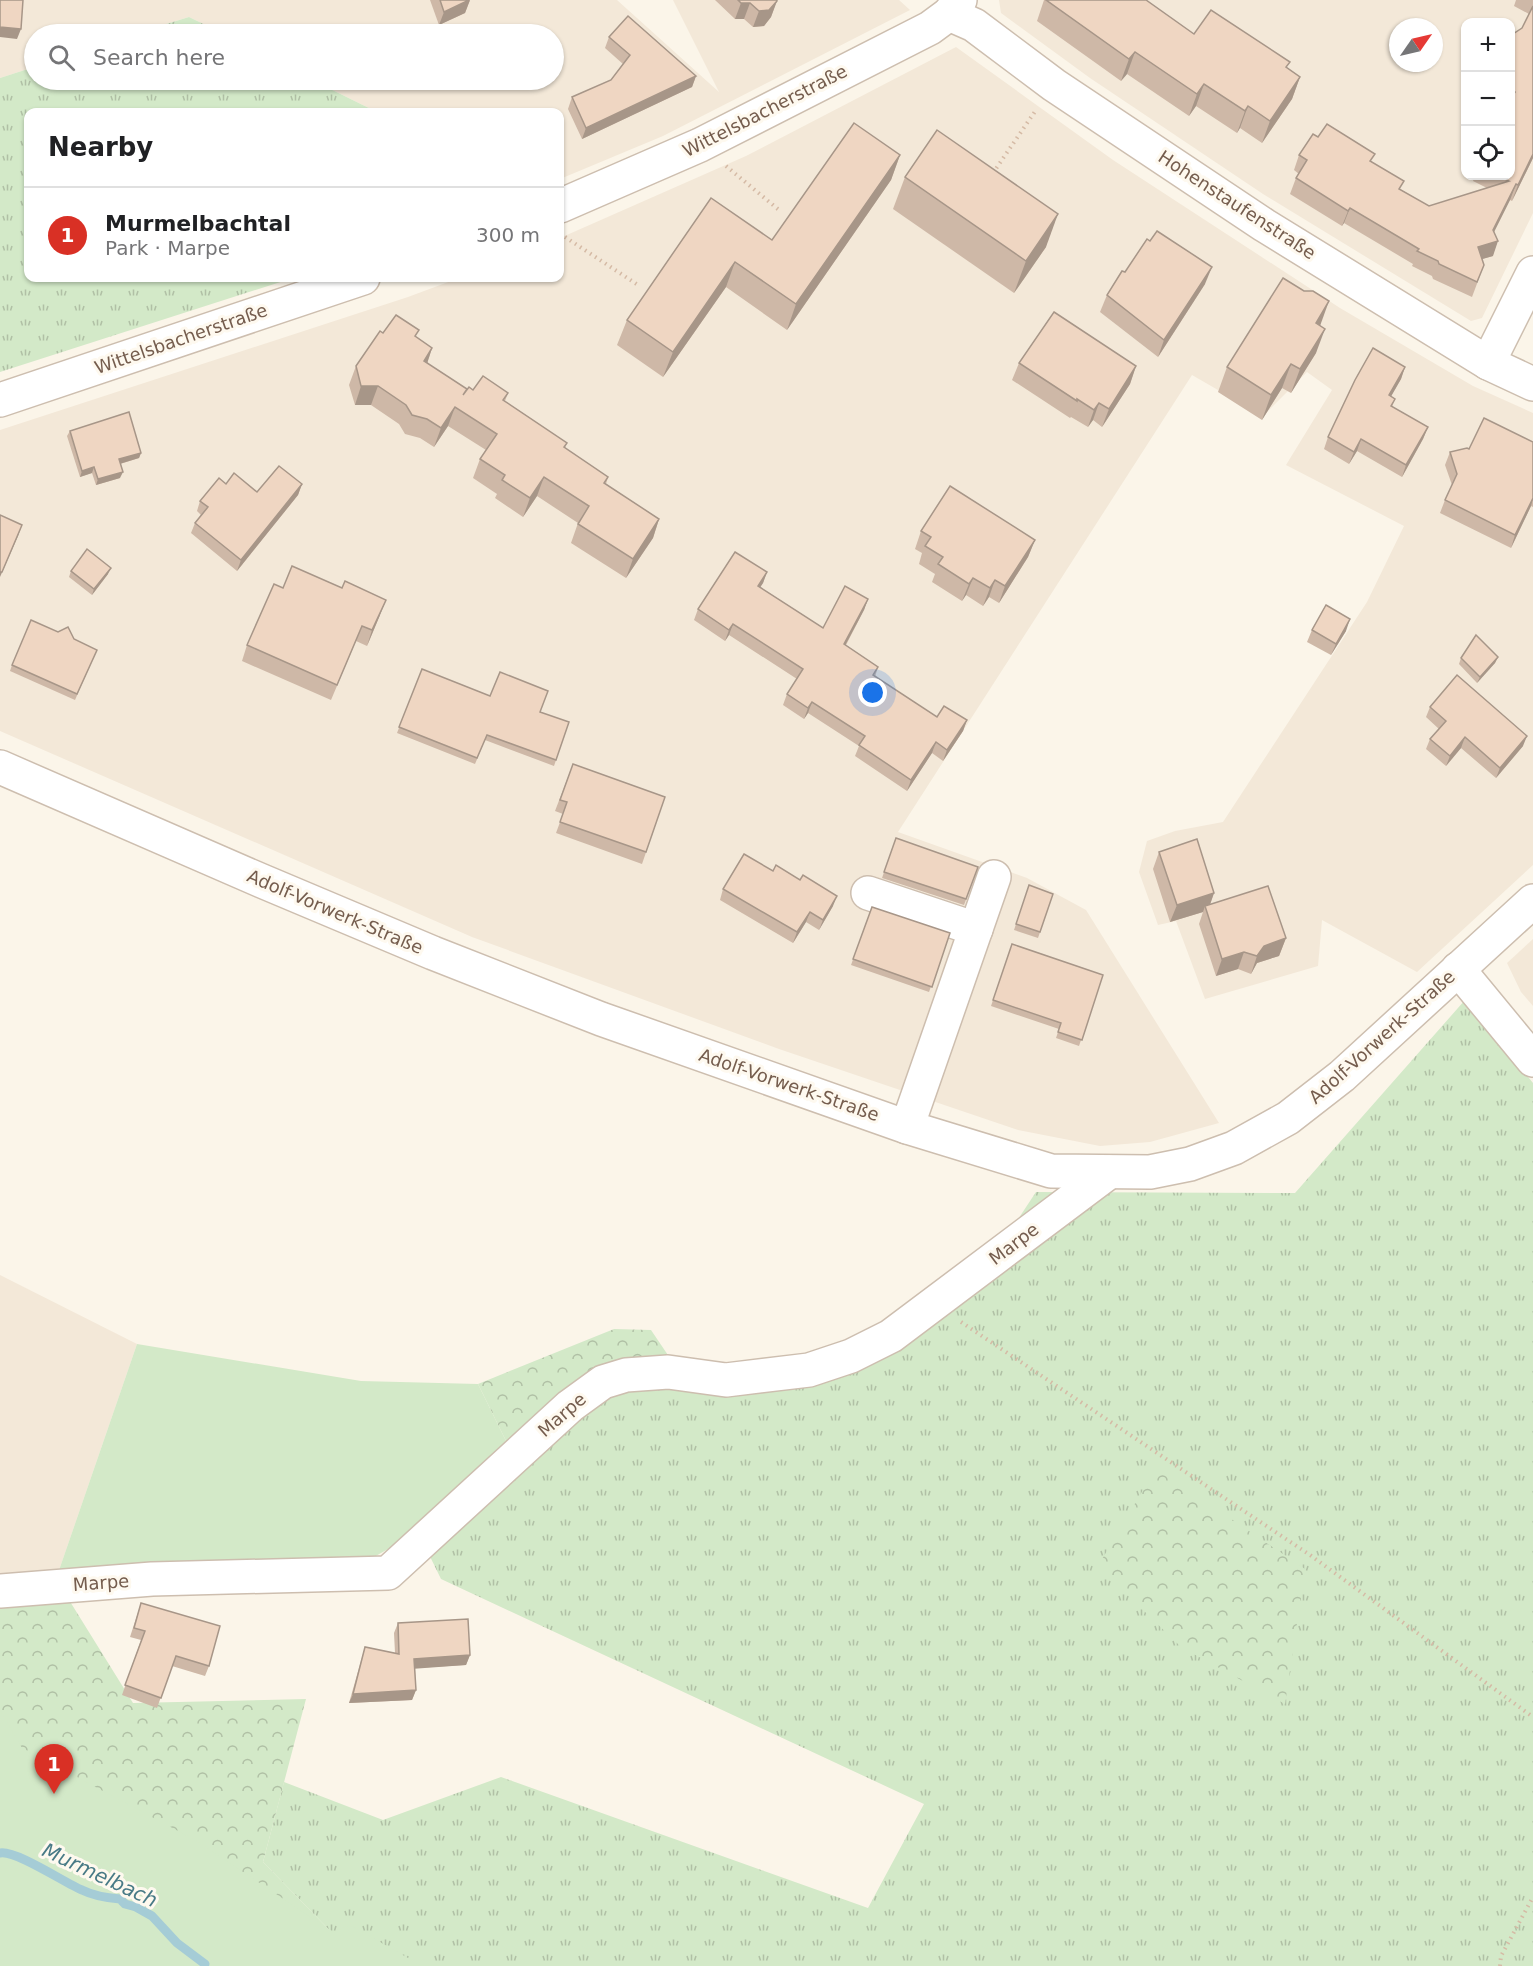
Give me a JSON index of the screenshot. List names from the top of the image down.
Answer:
{
  "streets": {
    "street": [
      "Wittelsbacherstraße",
      "Hohenstaufenstraße",
      "Adolf-Vorwerk-Straße",
      "Marpe"
    ]
  },
  "crossings": [
    ["Wittelsbacherstraße", "Hohenstaufenstraße"],
    ["Adolf-Vorwerk-Straße", "Marpe"]
  ],
  "water": ["Murmelbach"],
  "north": "top right",
  "page": {
    "map_buttons": ["+", "−"],
    "search": "Search here",
    "heading": "Nearby",
    "list": [
      {
        "mark": "1",
        "name": "Murmelbachtal",
        "note": "Park · Marpe",
        "value": "300 m"
      }
    ],
    "pins": "1"
  }
}
